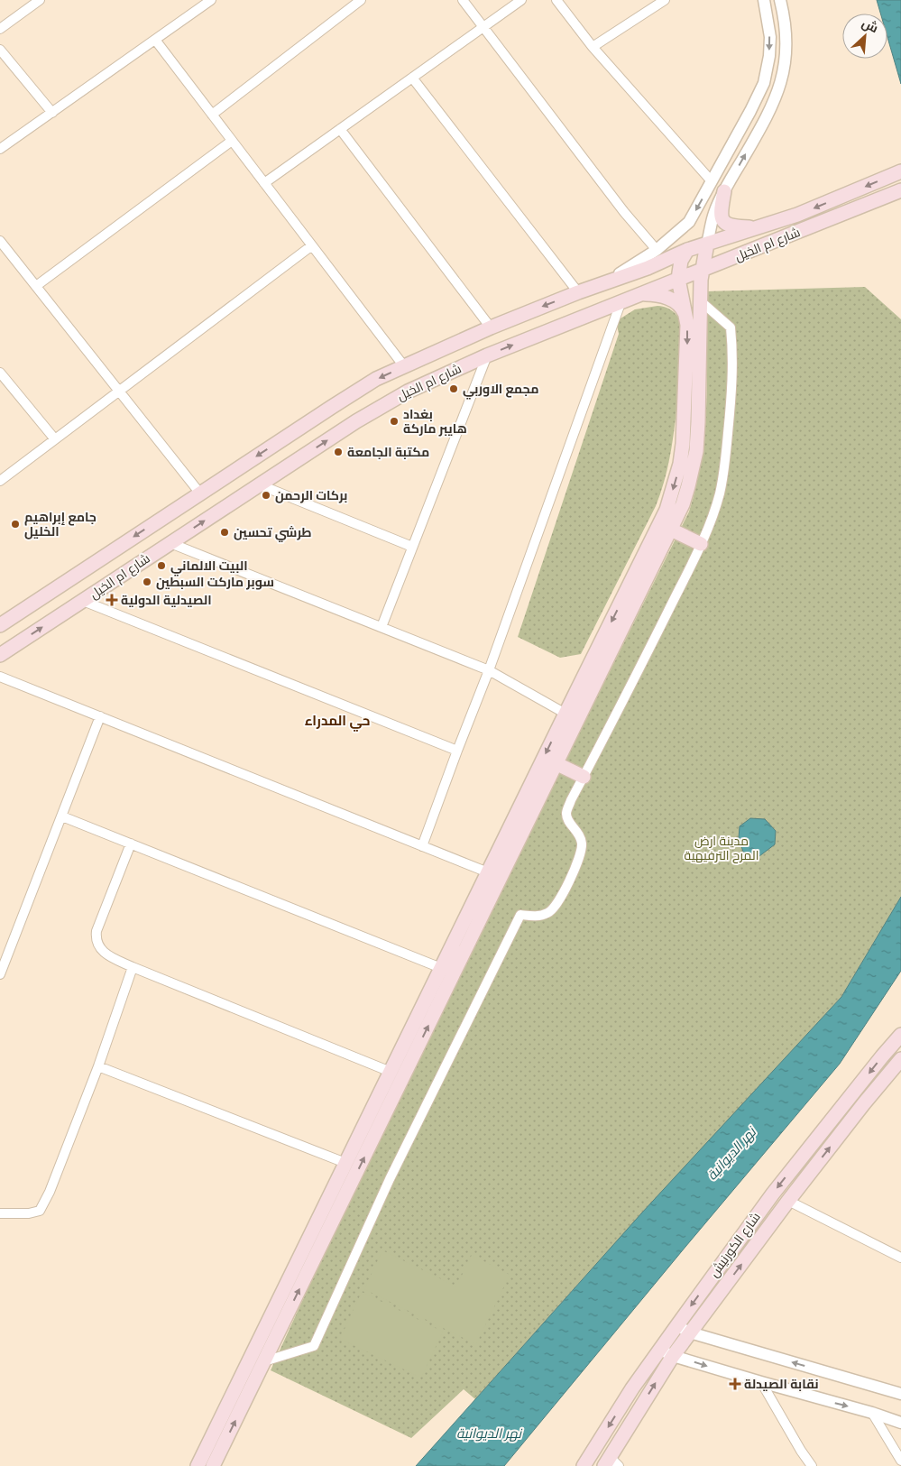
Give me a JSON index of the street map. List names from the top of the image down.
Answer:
{
  "streets": {
    "main road": ["شارع ام الخيل", "شارع الكورنيش"]
  },
  "districts": ["حي المدراء"],
  "water": ["نهر الديوانية"],
  "parks": ["مدينة ارض المرح الترفيهية"],
  "places": {
    "other": [
      "مجمع الاوربي",
      "بغداد هايبر ماركة",
      "مكتبة الجامعة",
      "بركات الرحمن",
      "جامع إبراهيم الخليل",
      "طرشي تحسين",
      "البيت الالماني",
      "سوبر ماركت السبطين"
    ],
    "health": ["الصيدلية الدولية", "نقابة الصيدلة"]
  },
  "north": "top right"
}
